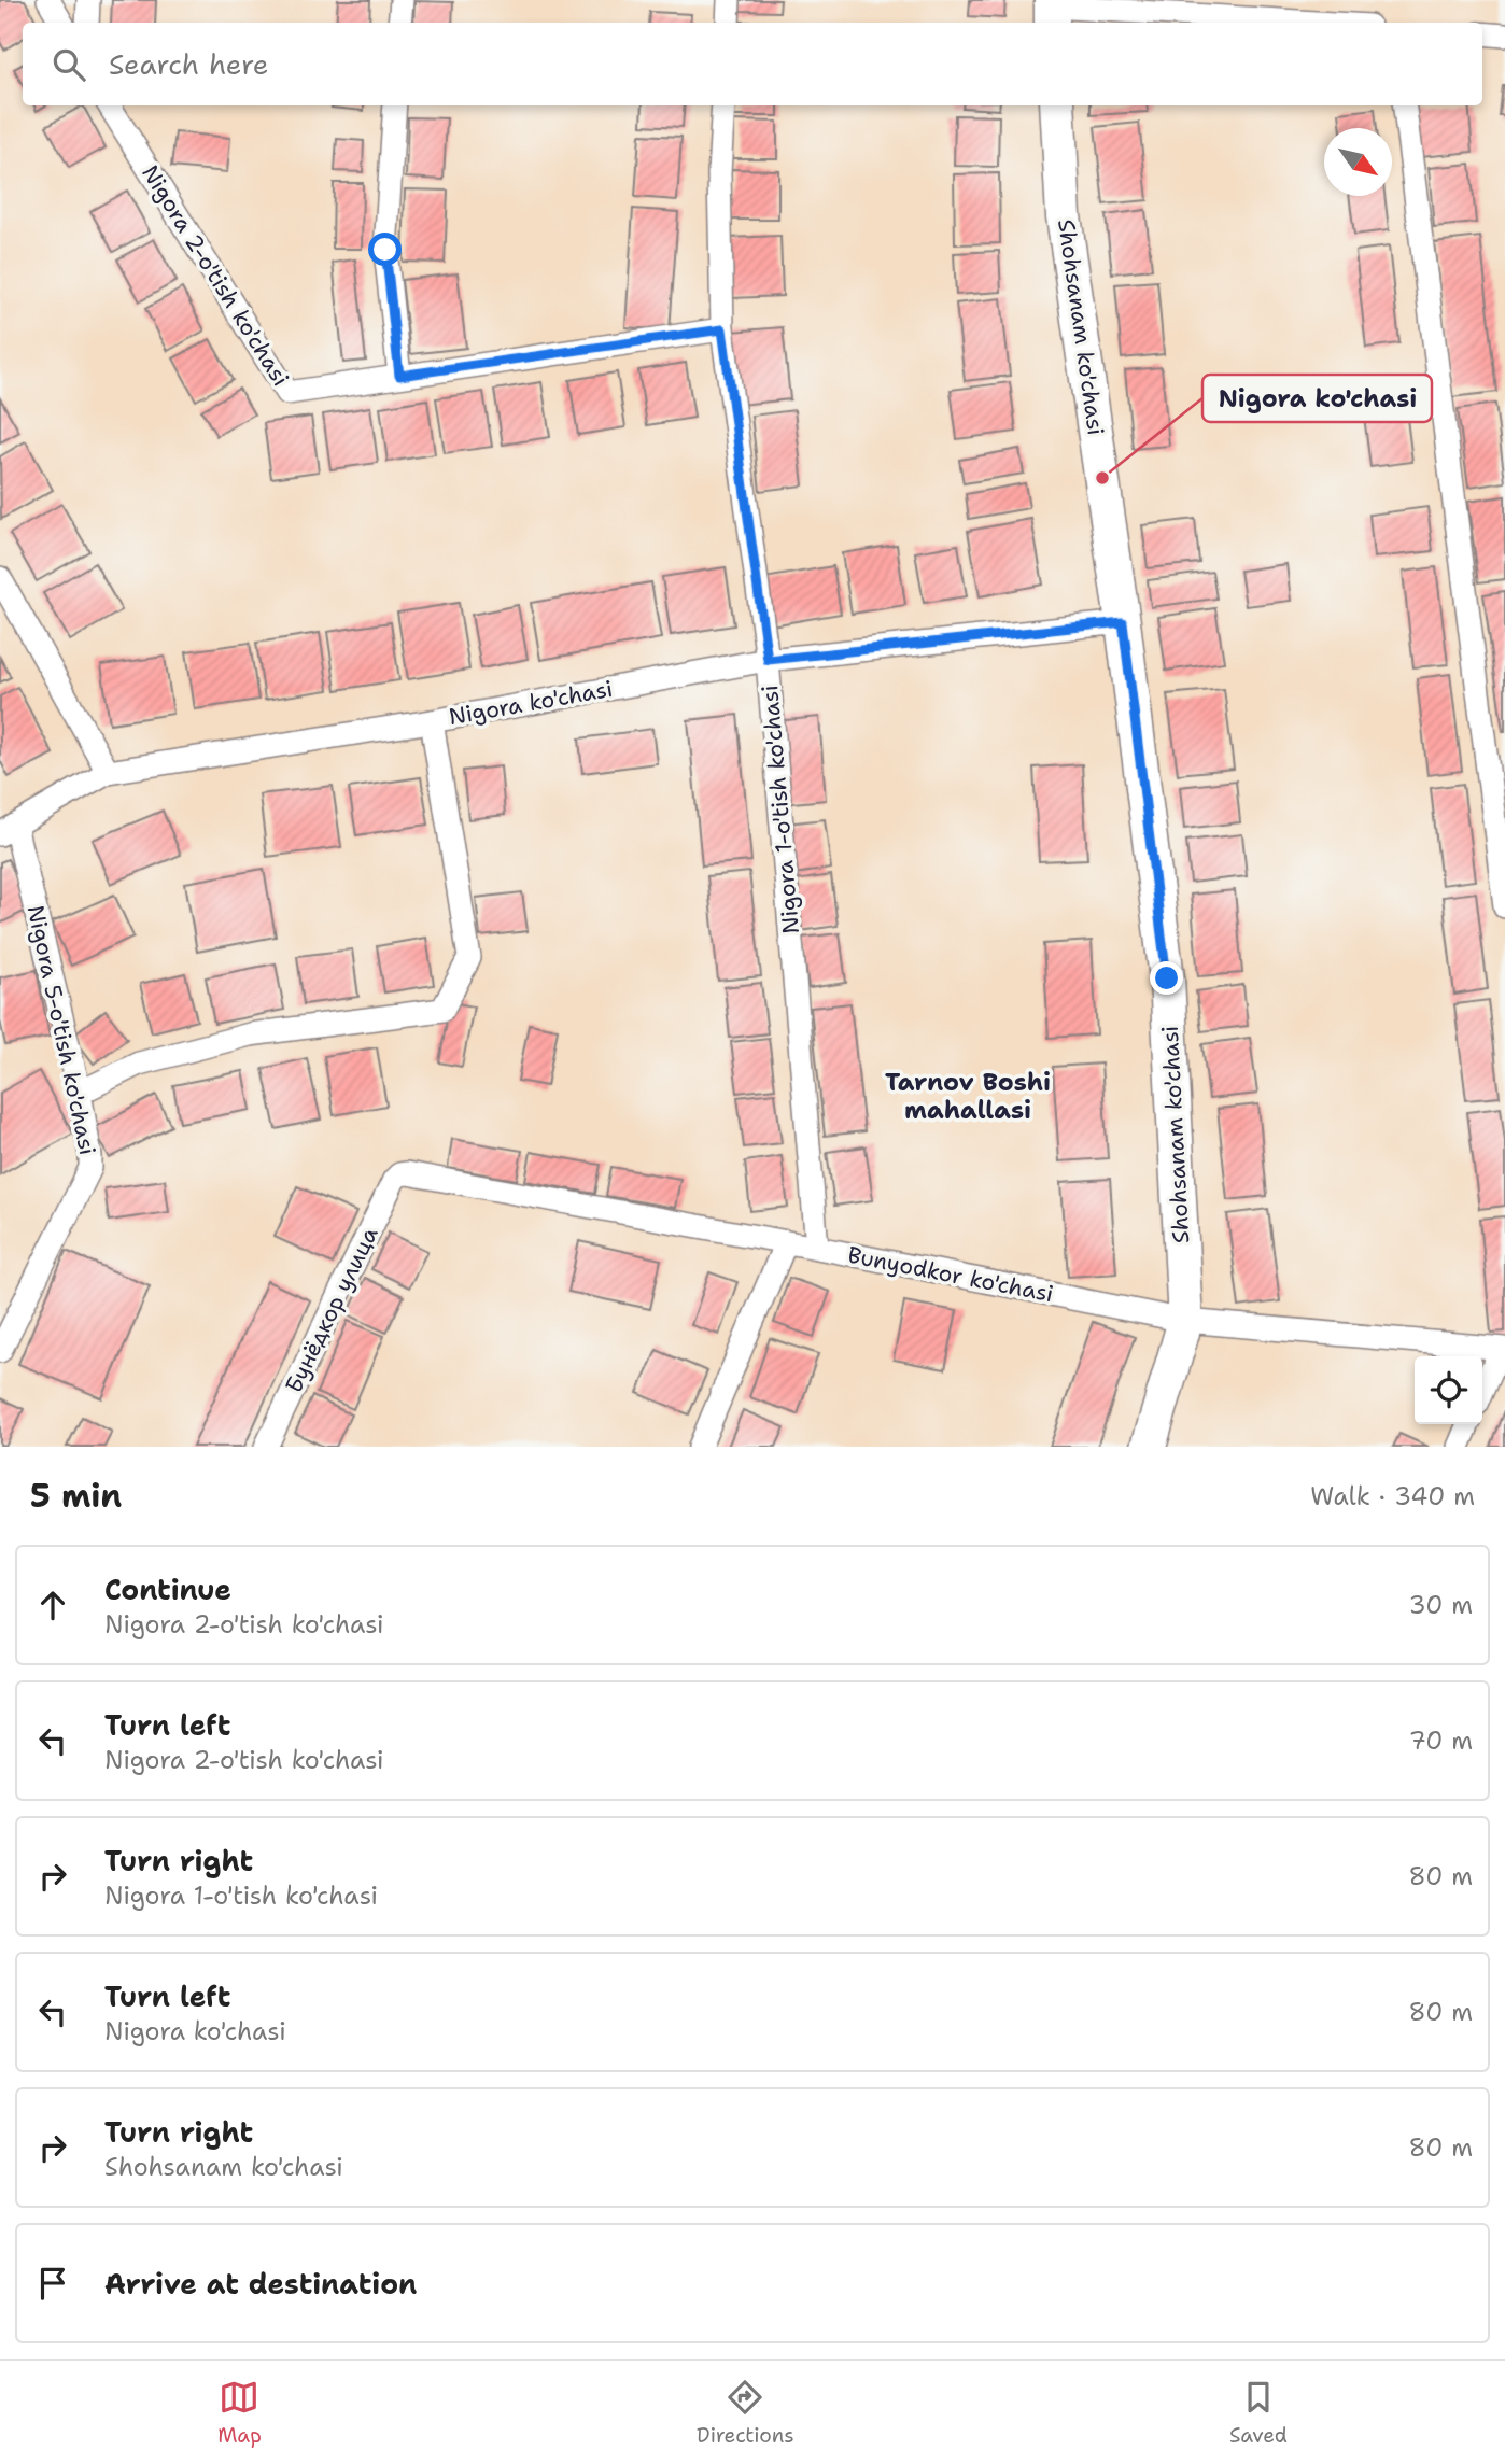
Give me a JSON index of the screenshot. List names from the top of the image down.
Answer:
{
  "streets": {
    "street": [
      "Nigora 2-o'tish ko'chasi",
      "Shohsanam ko'chasi",
      "Nigora ko'chasi",
      "Nigora 1-o'tish ko'chasi",
      "Nigora 5-o'tish ko'chasi",
      "Bunyodkor ko'chasi",
      "Бунёдкор улица"
    ]
  },
  "crossings": [
    ["Nigora 2-o'tish ko'chasi", "Nigora 1-o'tish ko'chasi"],
    ["Shohsanam ko'chasi", "Nigora ko'chasi"],
    ["Shohsanam ko'chasi", "Bunyodkor ko'chasi"],
    ["Nigora ko'chasi", "Nigora 1-o'tish ko'chasi"],
    ["Nigora ko'chasi", "Nigora 5-o'tish ko'chasi"],
    ["Nigora 1-o'tish ko'chasi", "Bunyodkor ko'chasi"],
    ["Bunyodkor ko'chasi", "Бунёдкор улица"]
  ],
  "districts": ["Tarnov Boshi mahallasi"],
  "places": ["Nigora ko'chasi"],
  "north": "bottom right",
  "page": {
    "search": "Search here",
    "heading": ["5 min", "Walk · 340 m"],
    "list": [
      ["Continue", "Nigora 2-o'tish ko'chasi", "30 m"],
      ["Turn left", "Nigora 2-o'tish ko'chasi", "70 m"],
      ["Turn right", "Nigora 1-o'tish ko'chasi", "80 m"],
      ["Turn left", "Nigora ko'chasi", "80 m"],
      ["Turn right", "Shohsanam ko'chasi", "80 m"],
      "Arrive at destination"
    ],
    "nav": ["Map", "Directions", "Saved"]
  }
}
